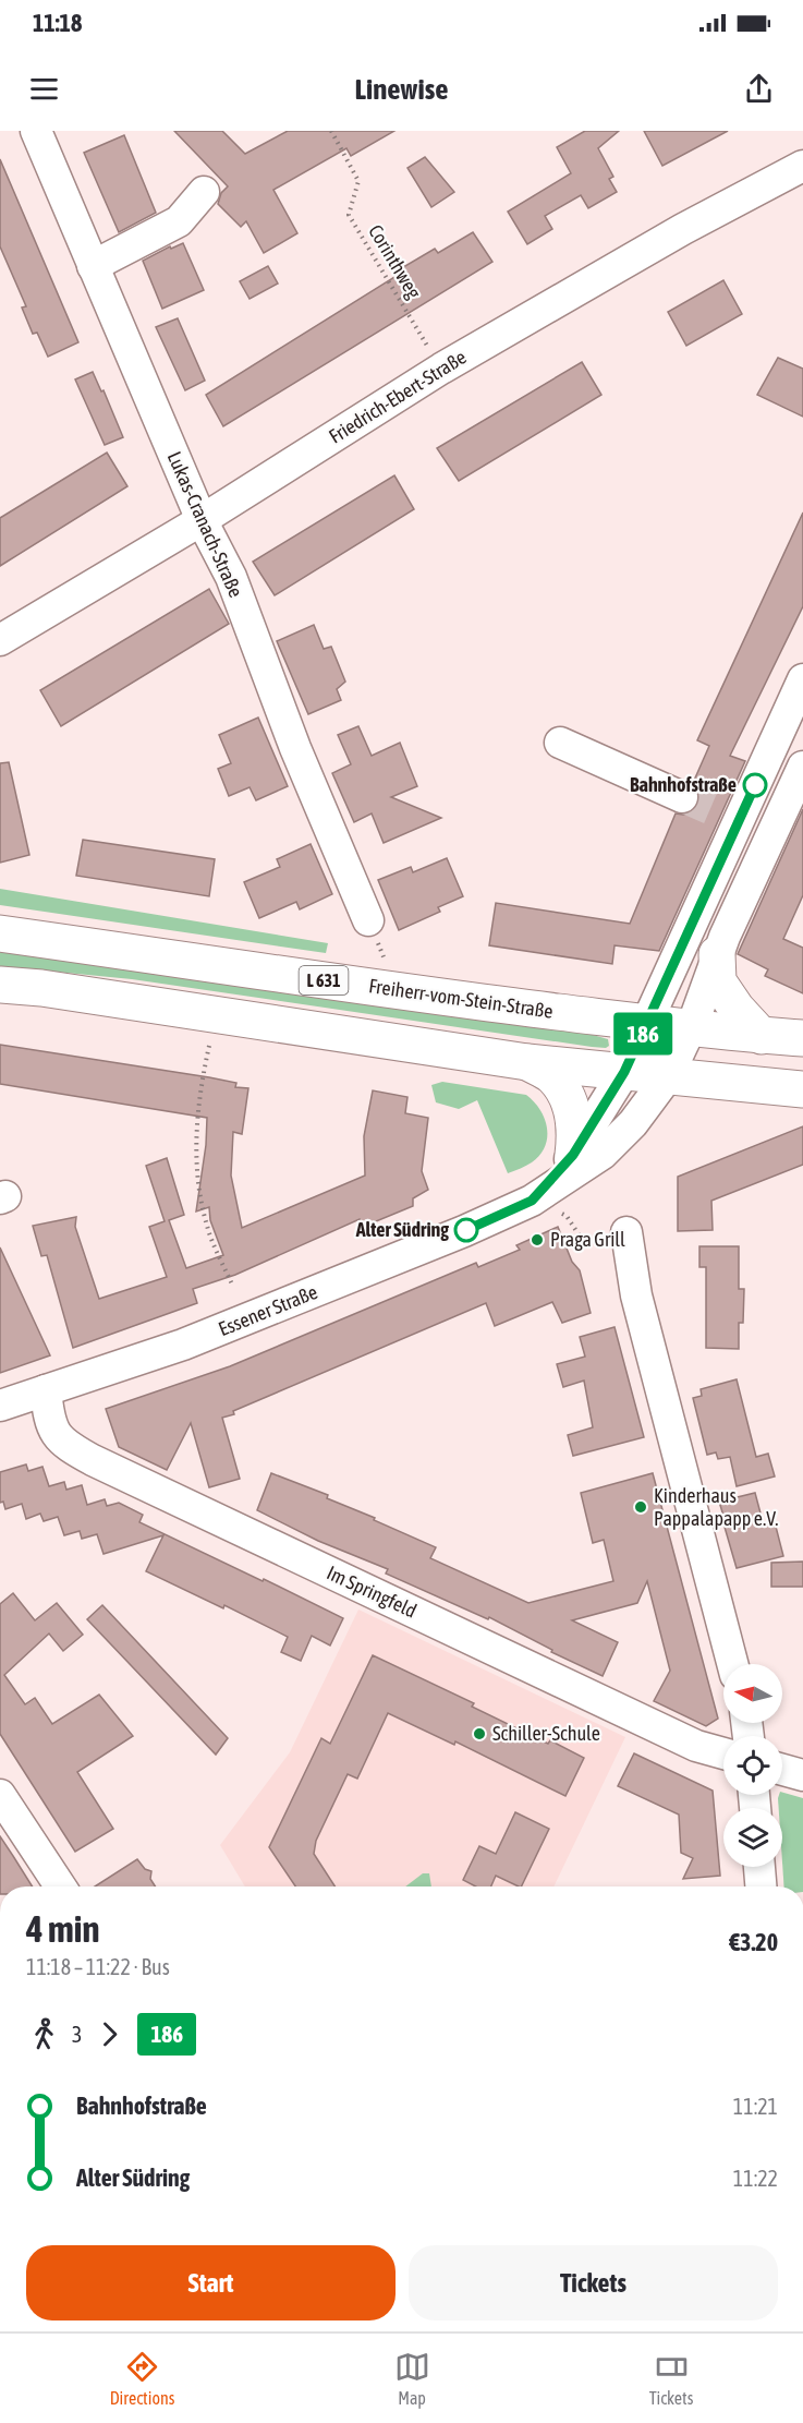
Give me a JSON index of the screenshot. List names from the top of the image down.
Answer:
{
  "streets": {
    "main road": ["L 631", "Freiherr-vom-Stein-Straße"],
    "street": [
      "Friedrich-Ebert-Straße",
      "Lukas-Cranach-Straße",
      "Essener Straße",
      "Im Springfeld"
    ],
    "path": ["Corinthweg"]
  },
  "crossings": [
    ["Corinthweg", "Friedrich-Ebert-Straße"],
    ["Friedrich-Ebert-Straße", "Lukas-Cranach-Straße"],
    ["L 631", "Freiherr-vom-Stein-Straße"],
    ["Essener Straße", "Im Springfeld"]
  ],
  "places": [
    "Bahnhofstraße",
    "Alter Südring",
    "Praga Grill",
    "Kinderhaus Pappalapapp e.V.",
    "Schiller-Schule"
  ],
  "lines": ["bus line 186"],
  "north": "left",
  "page": {
    "status": "11:18",
    "header": "Linewise",
    "on_map": "186",
    "heading": ["4 min", "11:18 – 11:22 · Bus", "€3.20"],
    "legs": ["3", "186"],
    "list": [
      {
        "name": "Bahnhofstraße",
        "value": "11:21"
      },
      {
        "name": "Alter Südring",
        "value": "11:22"
      }
    ],
    "buttons": ["Start", "Tickets"],
    "tabs": ["Directions", "Map", "Tickets"]
  }
}
